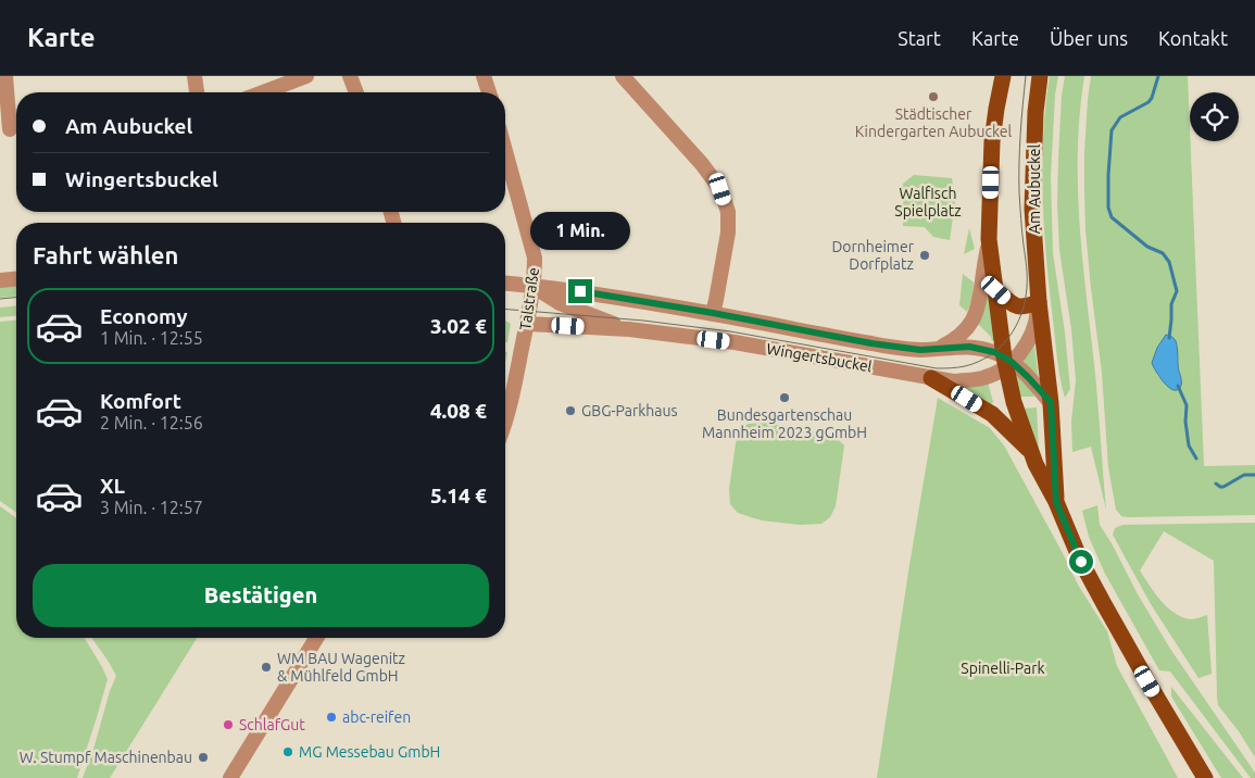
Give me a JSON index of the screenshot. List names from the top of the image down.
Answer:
{
  "streets": {
    "main road": ["Am Aubuckel"],
    "street": ["Talstraße", "Wingertsbuckel"]
  },
  "crossings": [
    ["Am Aubuckel", "Wingertsbuckel"],
    ["Talstraße", "Wingertsbuckel"]
  ],
  "parks": ["Walfisch Spielplatz", "Spinelli-Park"],
  "places": [
    "Städtischer Kindergarten Aubuckel",
    "Dornheimer Dorfplatz",
    "Bundesgartenschau Mannheim 2023 gGmbH",
    "GBG-Parkhaus",
    "WM BAU Wagenitz & Mühlfeld GmbH",
    "abc-reifen",
    "SchlafGut",
    "MG Messebau GmbH",
    "W. Stumpf Maschinenbau"
  ],
  "page": {
    "header": "Karte",
    "nav": [
      "Start",
      "Karte",
      "Über uns",
      "Kontakt"
    ],
    "banner": ["Am Aubuckel", "Wingertsbuckel"],
    "bubble": "1 Min.",
    "heading": "Fahrt wählen",
    "list": [
      {
        "name": "Economy",
        "note": "1 Min. · 12:55",
        "value": "3.02 €"
      },
      {
        "name": "Komfort",
        "note": "2 Min. · 12:56",
        "value": "4.08 €"
      },
      {
        "name": "XL",
        "note": "3 Min. · 12:57",
        "value": "5.14 €"
      }
    ],
    "buttons": "Bestätigen"
  }
}
